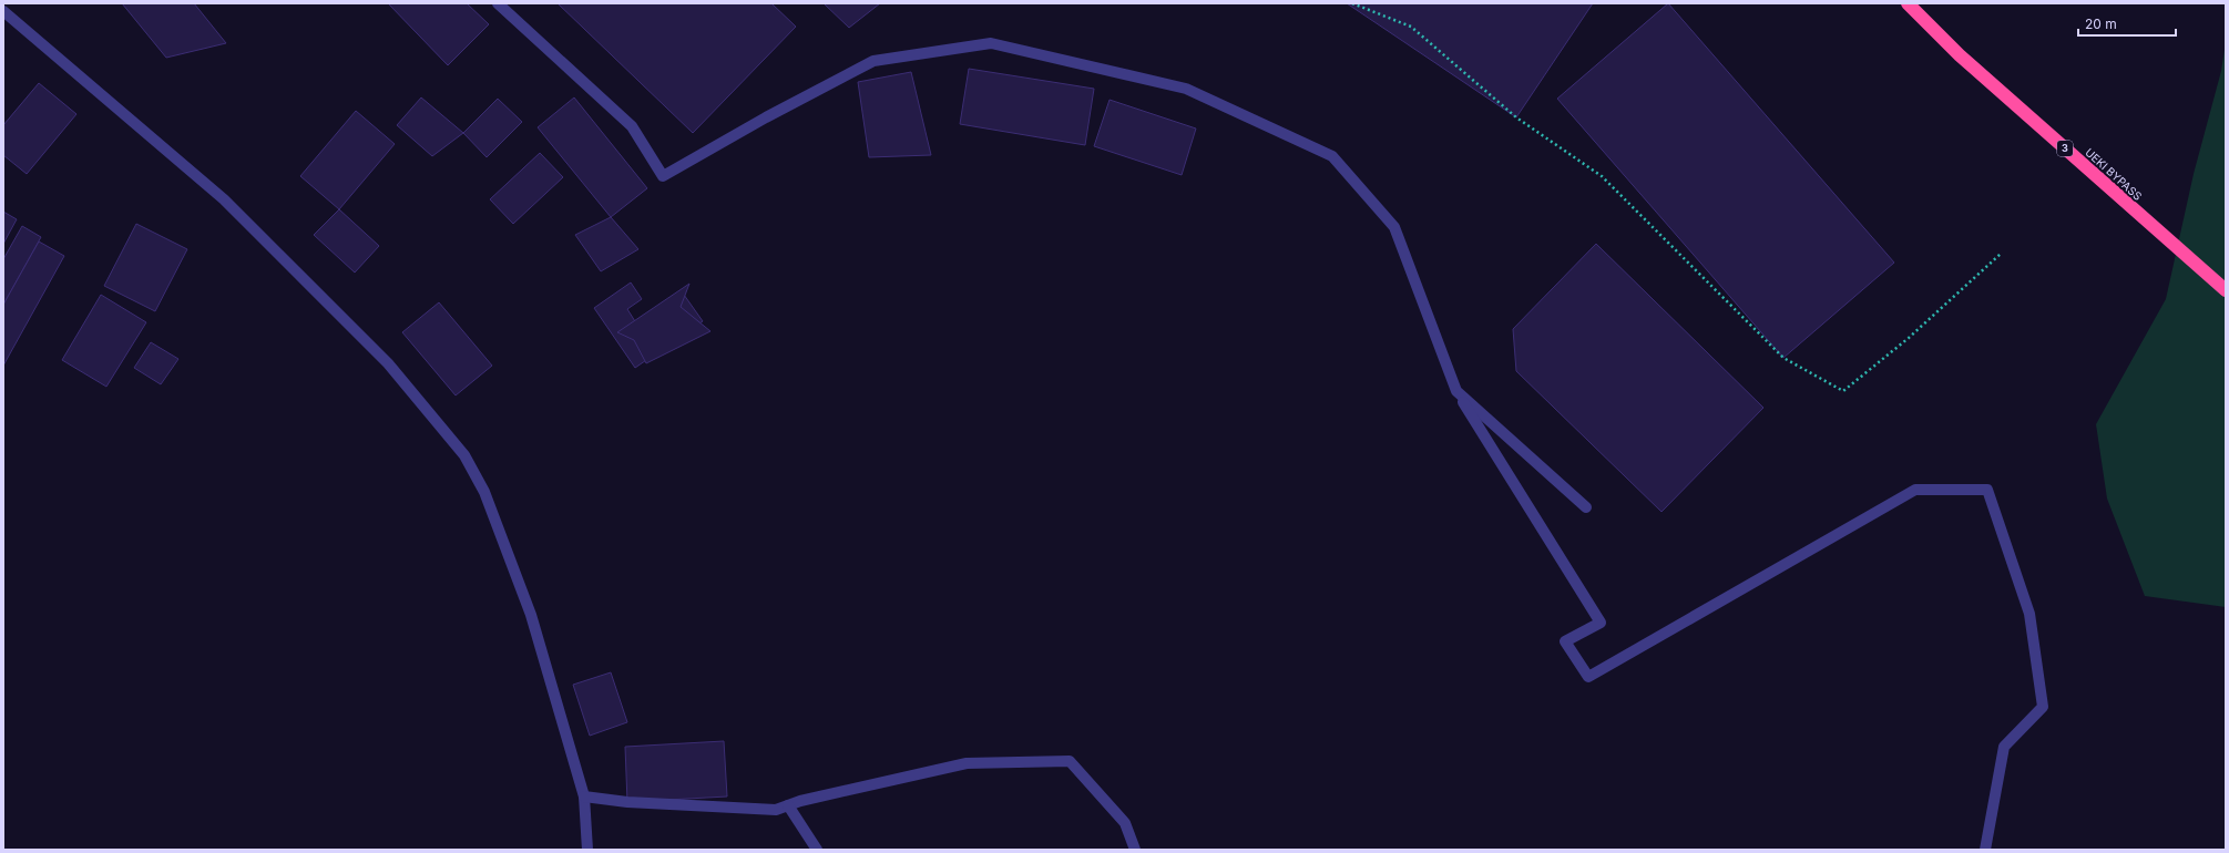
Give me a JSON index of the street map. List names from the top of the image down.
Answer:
{
  "streets": {
    "highway": ["3", "UEKI BYPASS"]
  },
  "scale_bar": "20 m"
}
